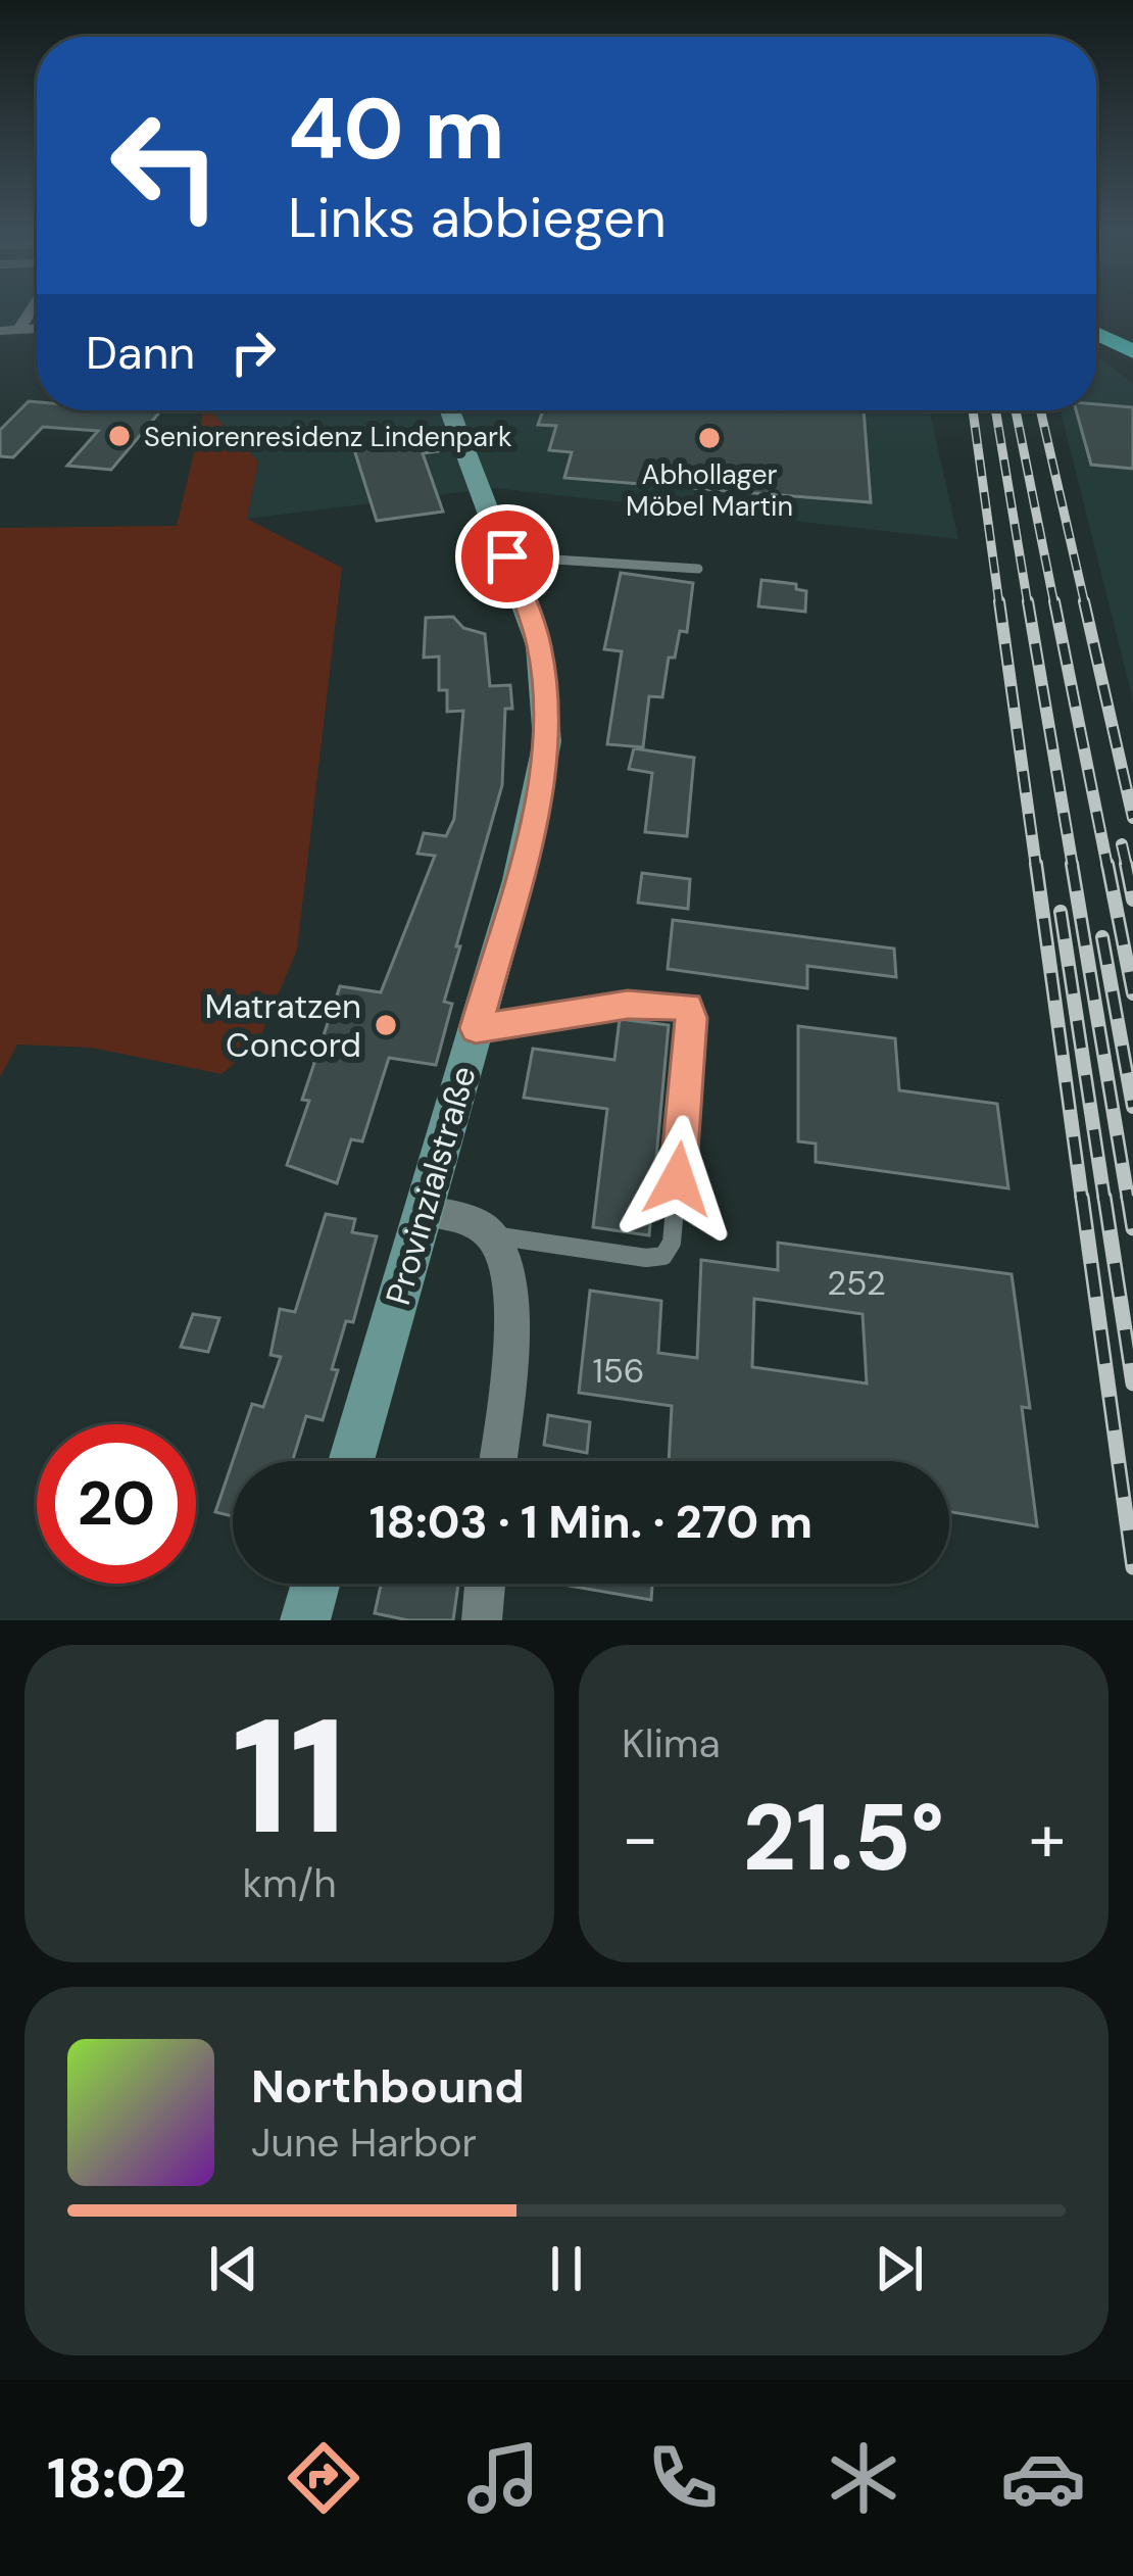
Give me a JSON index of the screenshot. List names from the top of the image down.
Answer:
{
  "streets": {
    "main road": ["Provinzialstraße"]
  },
  "places": ["Seniorenresidenz Lindenpark", "Abhollager Möbel Martin", "Matratzen Concord"],
  "house_numbers": ["252", "156"],
  "page": {
    "turn": ["40 m", "Links abbiegen"],
    "then": "Dann",
    "limit": "20",
    "trip": "18:03 · 1 Min. · 270 m",
    "tile": [
      ["11", "km/h"],
      "Klima"
    ],
    "heat": ["−", "21.5°", "+"],
    "song": ["Northbound", "June Harbor"],
    "tabs": "18:02"
  }
}
